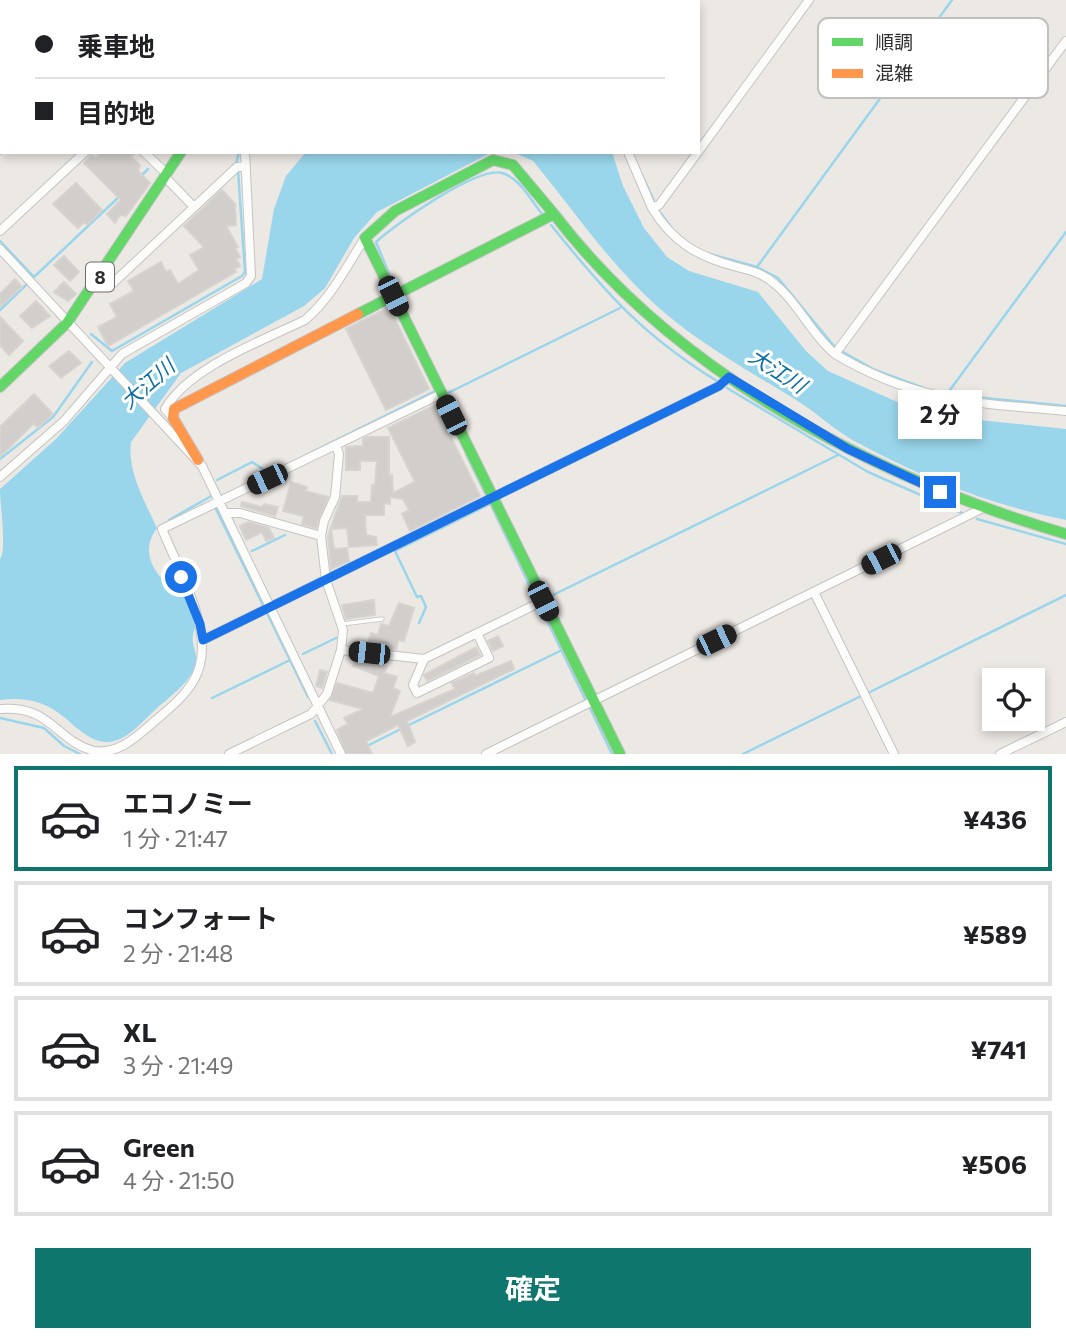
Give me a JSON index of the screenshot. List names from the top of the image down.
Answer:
{
  "streets": {
    "street": ["8"]
  },
  "water": ["大江川"],
  "legend": ["順調", "混雑"],
  "page": {
    "banner": ["乗車地", "目的地"],
    "bubble": "2 分",
    "list": [
      {
        "name": "エコノミー",
        "note": "1 分 · 21:47",
        "value": "¥436"
      },
      {
        "name": "コンフォート",
        "note": "2 分 · 21:48",
        "value": "¥589"
      },
      {
        "name": "XL",
        "note": "3 分 · 21:49",
        "value": "¥741"
      },
      {
        "name": "Green",
        "note": "4 分 · 21:50",
        "value": "¥506"
      }
    ],
    "buttons": "確定"
  }
}
